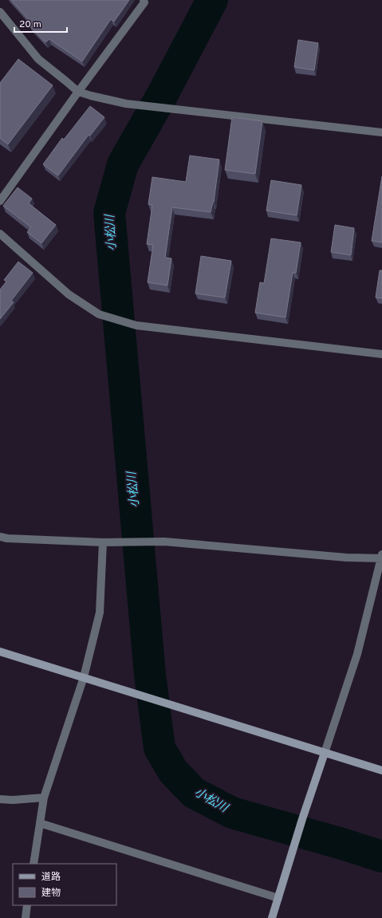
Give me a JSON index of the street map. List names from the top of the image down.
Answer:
{
  "water": ["小松川"],
  "legend": ["道路", "建物"],
  "scale_bar": "20 m"
}
